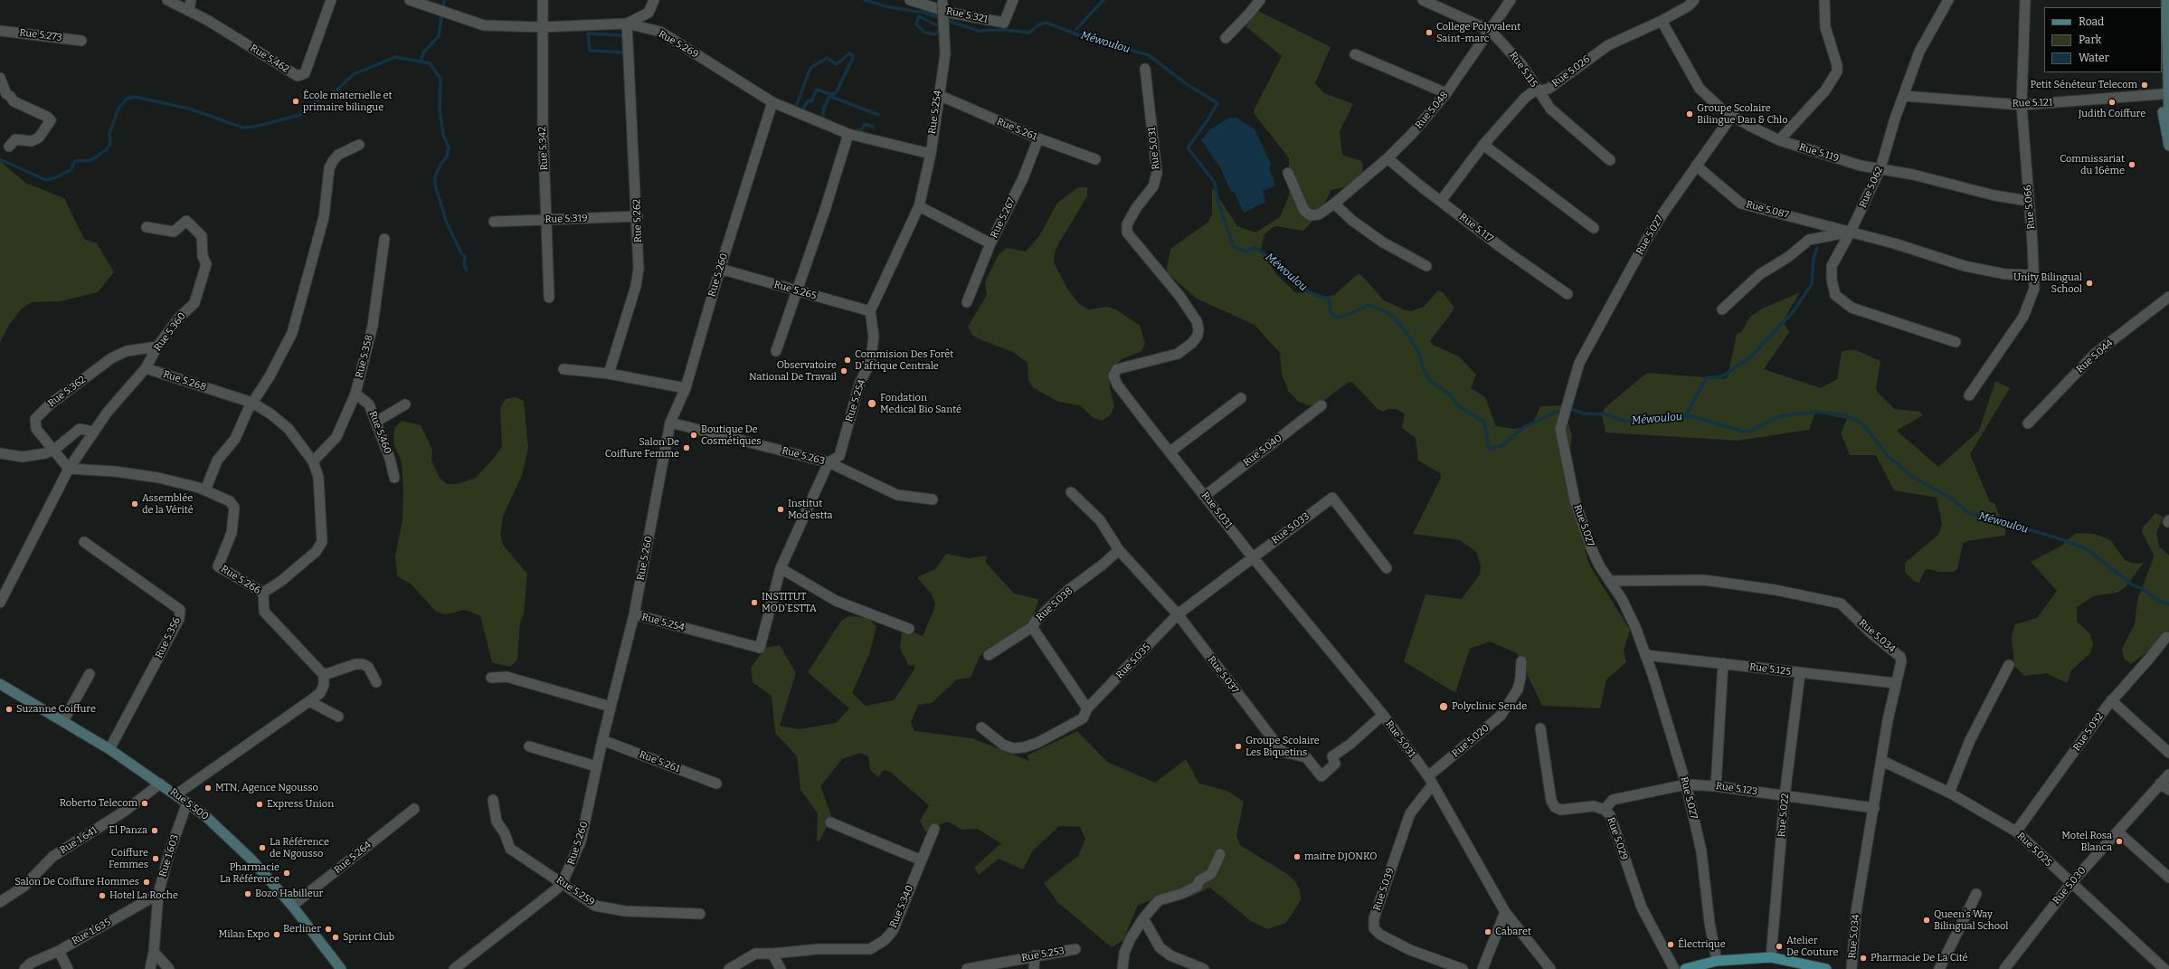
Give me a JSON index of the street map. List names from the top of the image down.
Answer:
{
  "streets": {
    "main road": ["Rue 5.500"],
    "street": [
      "Rue 5.321",
      "Rue 5.273",
      "Rue 5.269",
      "Rue 5.462",
      "Rue 5.115",
      "Rue 5.026",
      "Rue 5.121",
      "Rue 5.048",
      "Rue 5.254",
      "Rue 5.261",
      "Rue 5.342",
      "Rue 5.031",
      "Rue 5.119",
      "Rue 5.062",
      "Rue 5.066",
      "Rue 5.087",
      "Rue 5.267",
      "Rue 5.319",
      "Rue 5.262",
      "Rue 5.117",
      "Rue 5.027",
      "Rue 5.260",
      "Rue 5.265",
      "Rue 5.360",
      "Rue 5.358",
      "Rue 5.044",
      "Rue 5.268",
      "Rue 5.362",
      "Rue 5.460",
      "Rue 5.040",
      "Rue 5.263",
      "Rue 5.033",
      "Rue 5.266",
      "Rue 5.038",
      "Rue 5.034",
      "Rue 5.356",
      "Rue 5.035",
      "Rue 5.125",
      "Rue 5.037",
      "Rue 5.032",
      "Rue 5.020",
      "Rue 5.123",
      "Rue 5.022",
      "Rue 5.029",
      "Rue 1.641",
      "Rue 5.025",
      "Rue 1.603",
      "Rue 5.264",
      "Rue 5.030",
      "Rue 5.039",
      "Rue 5.259",
      "Rue 5.340",
      "Rue 1.635",
      "Rue 5.253"
    ]
  },
  "crossings": [
    ["Rue 5.269", "Rue 5.254"],
    ["Rue 5.269", "Rue 5.342"],
    ["Rue 5.269", "Rue 5.262"],
    ["Rue 5.269", "Rue 5.260"],
    ["Rue 5.115", "Rue 5.026"],
    ["Rue 5.115", "Rue 5.048"],
    ["Rue 5.026", "Rue 5.119"],
    ["Rue 5.026", "Rue 5.117"],
    ["Rue 5.121", "Rue 5.062"],
    ["Rue 5.121", "Rue 5.066"],
    ["Rue 5.048", "Rue 5.117"],
    ["Rue 5.254", "Rue 5.261"],
    ["Rue 5.254", "Rue 5.267"],
    ["Rue 5.254", "Rue 5.260"],
    ["Rue 5.254", "Rue 5.265"],
    ["Rue 5.254", "Rue 5.263"],
    ["Rue 5.261", "Rue 5.267"],
    ["Rue 5.261", "Rue 5.260"],
    ["Rue 5.342", "Rue 5.319"],
    ["Rue 5.031", "Rue 5.040"],
    ["Rue 5.031", "Rue 5.033"],
    ["Rue 5.031", "Rue 5.037"],
    ["Rue 5.031", "Rue 5.020"],
    ["Rue 5.031", "Rue 5.039"],
    ["Rue 5.119", "Rue 5.062"],
    ["Rue 5.119", "Rue 5.066"],
    ["Rue 5.119", "Rue 5.027"],
    ["Rue 5.062", "Rue 5.087"],
    ["Rue 5.066", "Rue 5.087"],
    ["Rue 5.087", "Rue 5.027"],
    ["Rue 5.319", "Rue 5.262"],
    ["Rue 5.027", "Rue 5.034"],
    ["Rue 5.027", "Rue 5.125"],
    ["Rue 5.027", "Rue 5.123"],
    ["Rue 5.260", "Rue 5.265"],
    ["Rue 5.260", "Rue 5.263"],
    ["Rue 5.260", "Rue 5.259"],
    ["Rue 5.360", "Rue 5.268"],
    ["Rue 5.360", "Rue 5.362"],
    ["Rue 5.358", "Rue 5.268"],
    ["Rue 5.358", "Rue 5.460"],
    ["Rue 5.268", "Rue 5.266"],
    ["Rue 5.362", "Rue 5.266"],
    ["Rue 5.033", "Rue 5.035"],
    ["Rue 5.033", "Rue 5.037"],
    ["Rue 5.038", "Rue 5.037"],
    ["Rue 5.034", "Rue 5.125"],
    ["Rue 5.034", "Rue 5.123"],
    ["Rue 5.034", "Rue 5.025"],
    ["Rue 5.356", "Rue 5.500"],
    ["Rue 5.035", "Rue 5.037"],
    ["Rue 5.125", "Rue 5.022"],
    ["Rue 5.032", "Rue 5.025"],
    ["Rue 5.020", "Rue 5.039"],
    ["Rue 5.123", "Rue 5.022"],
    ["Rue 5.123", "Rue 5.029"],
    ["Rue 5.500", "Rue 1.641"],
    ["Rue 5.500", "Rue 1.603"],
    ["Rue 5.500", "Rue 5.264"],
    ["Rue 5.025", "Rue 5.030"],
    ["Rue 1.603", "Rue 1.635"]
  ],
  "water": ["Méwoulou"],
  "places": [
    "College Polyvalent Saint-marc",
    "Petit Sénéteur Telecom",
    "École maternelle et primaire bilingue",
    "Judith Coiffure",
    "Groupe Scolaire Bilingue Dan & Chlo",
    "Commissariat du 16ème",
    "Unity Bilingual School",
    "Commision Des Forêt D'afrique Centrale",
    "Observatoire National De Travail",
    "Fondation Medical Bio Santé",
    "Boutique De Cosmétiques",
    "Salon De Coiffure Femme",
    "Assemblée de la Vérité",
    "Institut Mod'estta",
    "INSTITUT MOD'ESTTA",
    "Polyclinic Sende",
    "Suzanne Coiffure",
    "Groupe Scolaire Les Biquetins",
    "MTN, Agence Ngousso",
    "Roberto Telecom",
    "Express Union",
    "El Panza",
    "Motel Rosa Blanca",
    "La Référence de Ngousso",
    "maitre DJONKO",
    "Coiffure Femmes",
    "Pharmacie La Référence",
    "Salon De Coiffure Hommes",
    "Bozo Habilleur",
    "Hotel La Roche",
    "Queen's Way Bilingual School",
    "Berliner",
    "Cabaret",
    "Milan Expo",
    "Sprint Club",
    "Électrique",
    "Atelier De Couture",
    "Pharmacie De La Cité"
  ],
  "legend": ["Road", "Park", "Water"]
}
